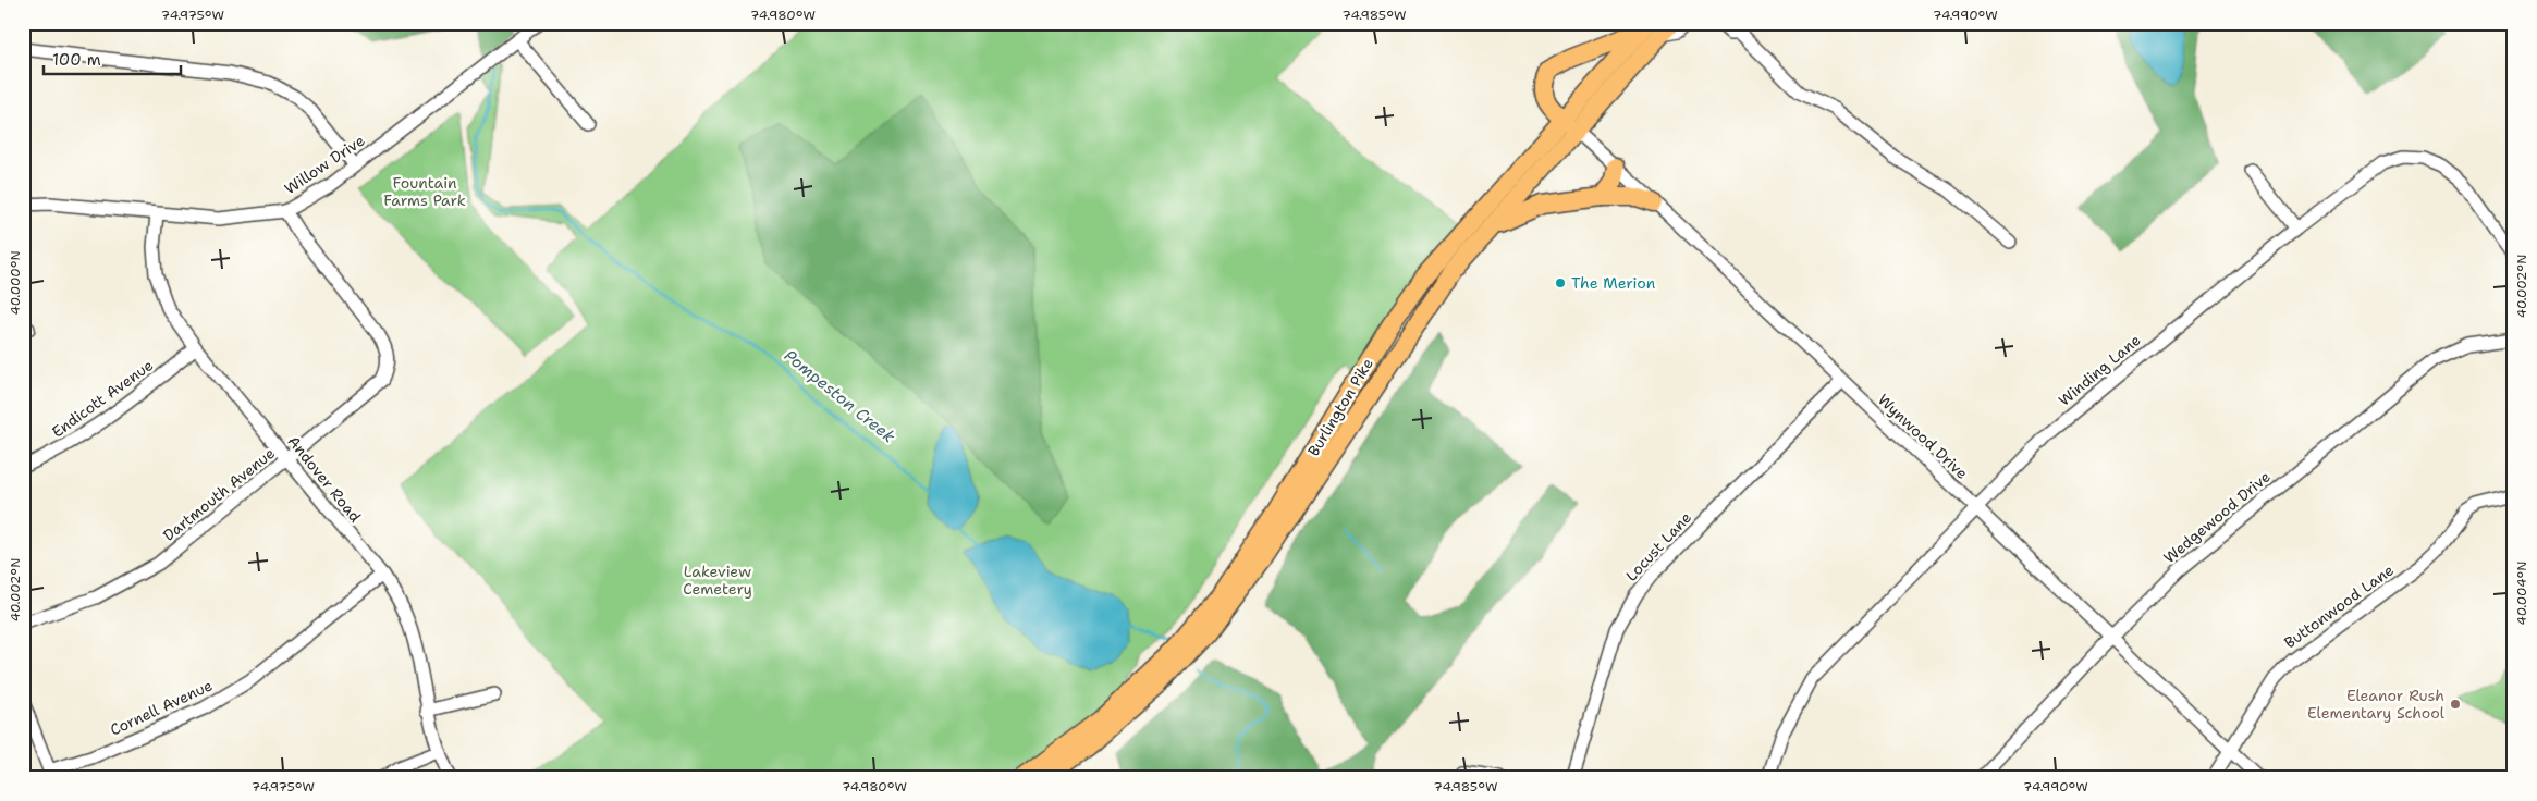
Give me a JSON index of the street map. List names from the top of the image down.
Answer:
{
  "streets": {
    "highway": ["Burlington Pike"],
    "street": [
      "Willow Drive",
      "Winding Lane",
      "Endicott Avenue",
      "Wynwood Drive",
      "Andover Road",
      "Dartmouth Avenue",
      "Wedgewood Drive",
      "Locust Lane",
      "Buttonwood Lane",
      "Cornell Avenue"
    ]
  },
  "crossings": [
    ["Willow Drive", "Andover Road"],
    ["Willow Drive", "Dartmouth Avenue"],
    ["Winding Lane", "Wynwood Drive"],
    ["Endicott Avenue", "Andover Road"],
    ["Burlington Pike", "Wynwood Drive"],
    ["Wynwood Drive", "Wedgewood Drive"],
    ["Wynwood Drive", "Locust Lane"],
    ["Wynwood Drive", "Buttonwood Lane"],
    ["Andover Road", "Dartmouth Avenue"],
    ["Andover Road", "Cornell Avenue"]
  ],
  "water": ["Pompeston Creek"],
  "parks": ["Fountain Farms Park", "Lakeview Cemetery"],
  "places": ["The Merion", "Eleanor Rush Elementary School"],
  "scale_bar": "100 m",
  "coordinates": [
    "74.975°W",
    "74.980°W",
    "74.985°W",
    "74.990°W",
    "40.000°N",
    "40.002°N",
    "40.004°N"
  ]
}
